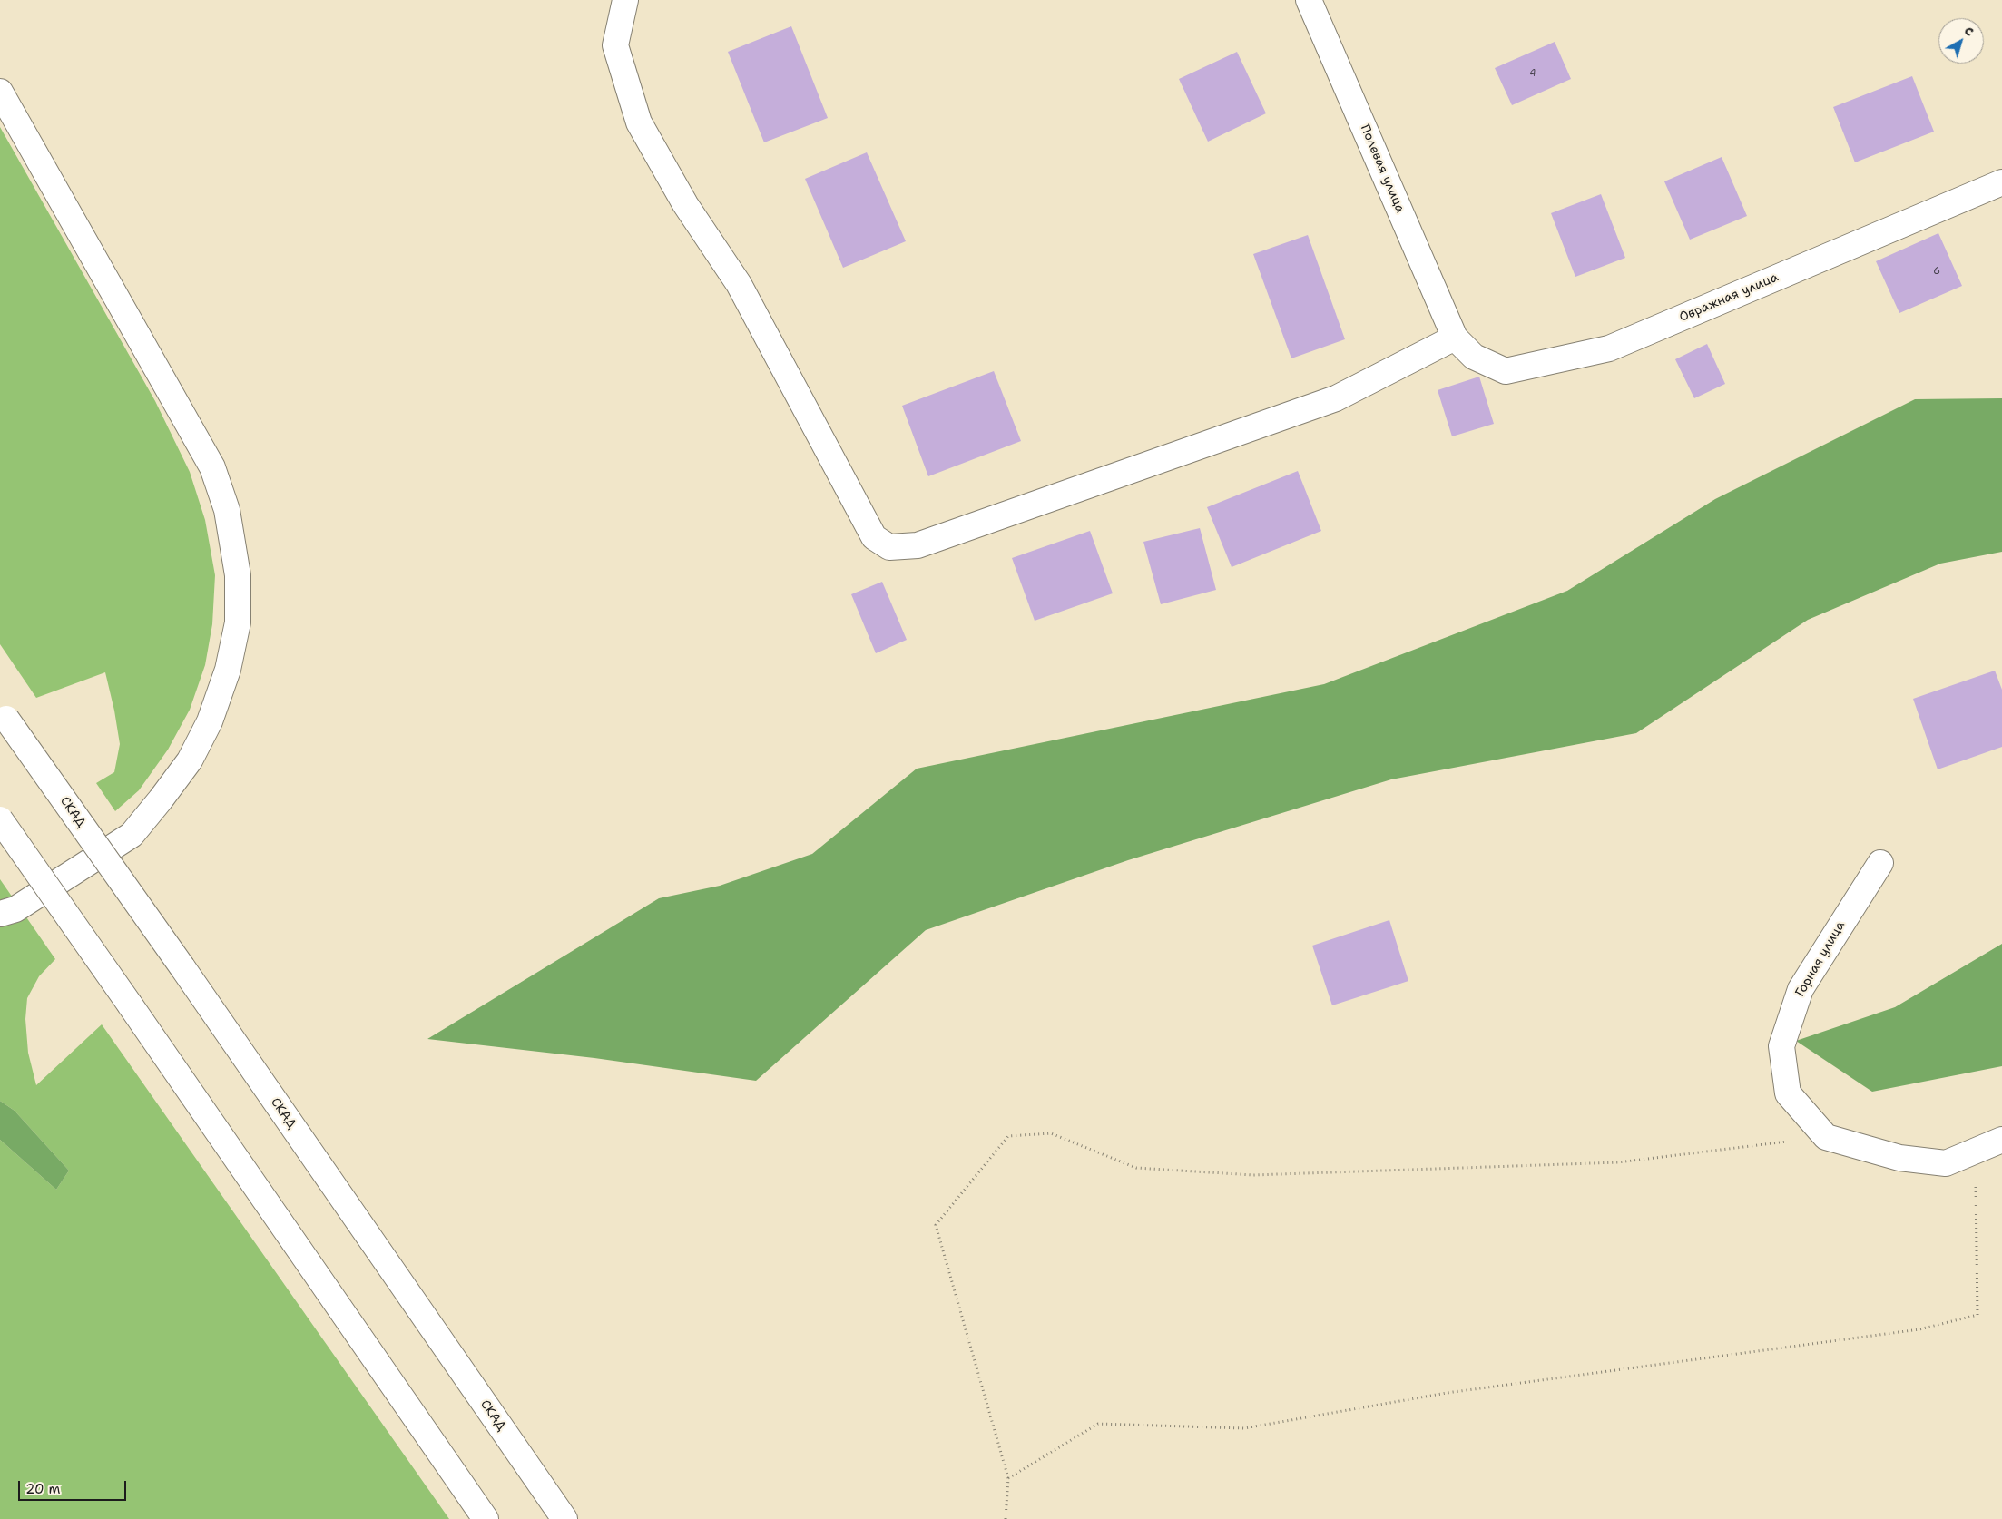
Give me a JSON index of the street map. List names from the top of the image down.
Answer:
{
  "streets": {
    "main road": [
      "Полевая улица",
      "Овражная улица",
      "СКАД",
      "Горная улица"
    ]
  },
  "crossings": [
    ["Полевая улица", "Овражная улица"]
  ],
  "house_numbers": ["4", "6"],
  "scale_bar": "20 m",
  "north": "top right"
}
